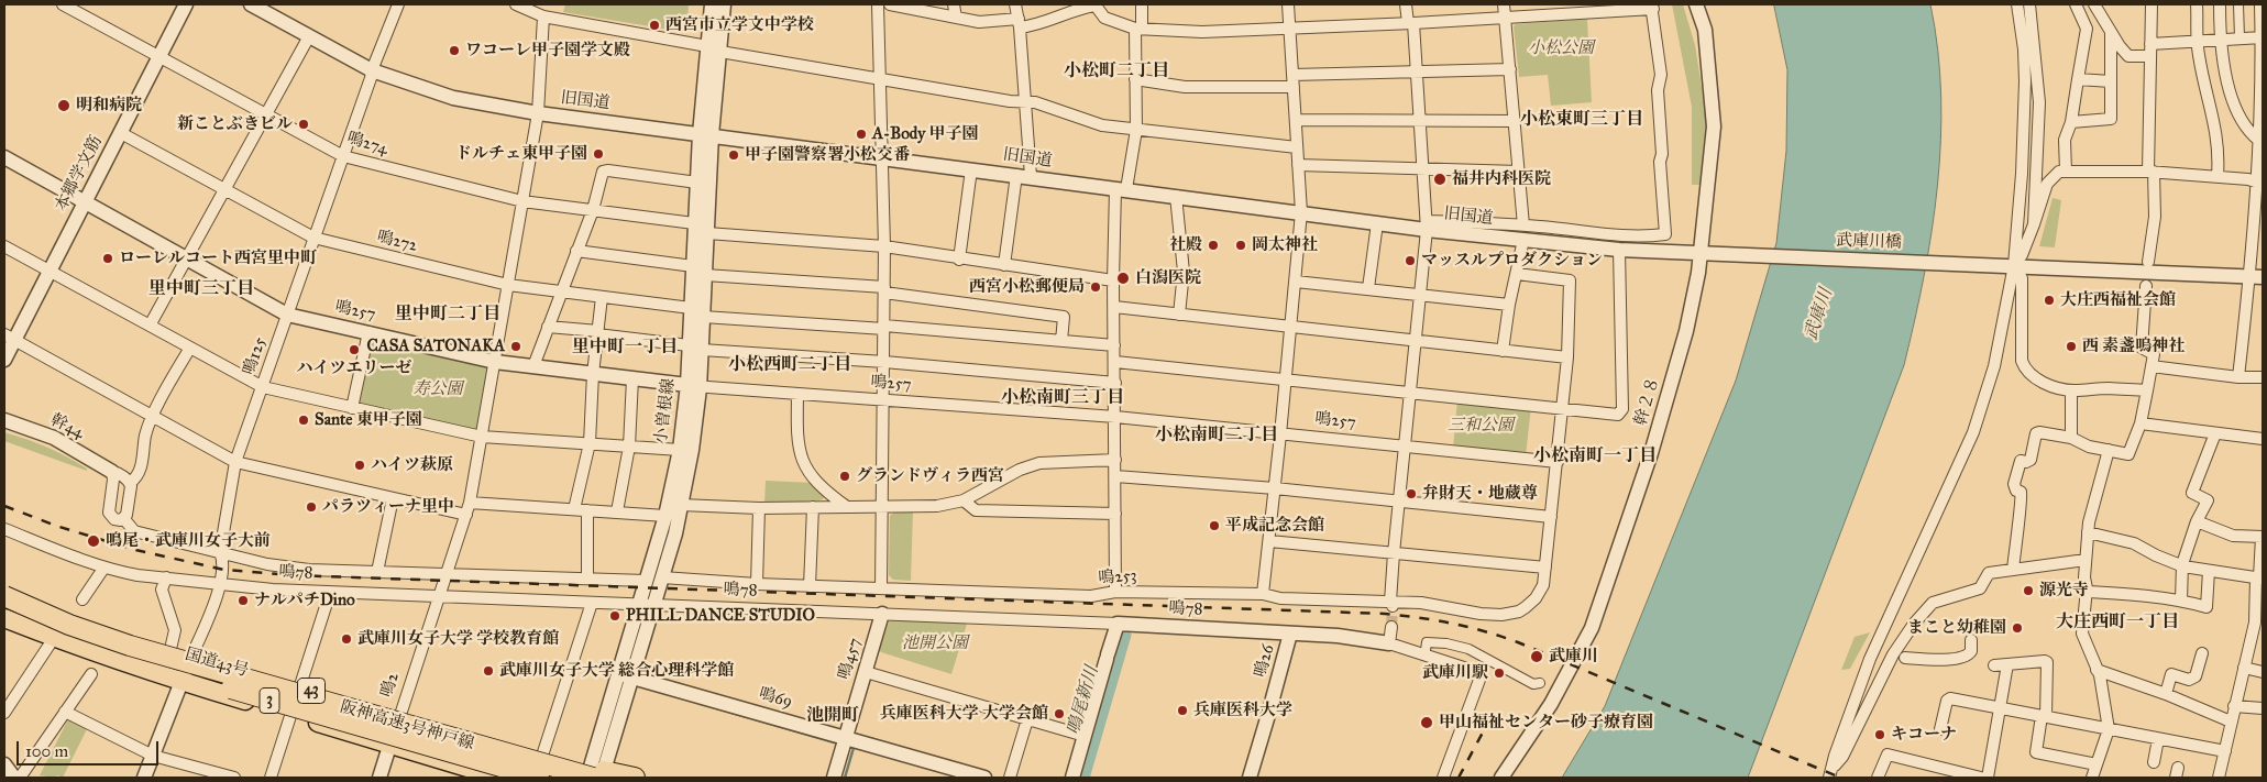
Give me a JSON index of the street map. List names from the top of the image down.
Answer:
{
  "streets": {
    "highway": [
      "国道43号",
      "43",
      "3",
      "阪神高速3号神戸線"
    ],
    "street": [
      "旧国道",
      "鳴274",
      "本郷学文筋",
      "鳴272",
      "武庫川橋",
      "鳴257",
      "鳴125",
      "幹２８",
      "小曽根線",
      "幹44",
      "鳴78",
      "鳴253",
      "鳴457",
      "鳴26",
      "鳴2",
      "鳴69"
    ]
  },
  "crossings": [
    ["旧国道", "武庫川橋"],
    ["旧国道", "鳴125"],
    ["旧国道", "幹２８"],
    ["旧国道", "小曽根線"],
    ["旧国道", "鳴2"],
    ["鳴274", "本郷学文筋"],
    ["鳴274", "鳴125"],
    ["鳴274", "小曽根線"],
    ["鳴274", "鳴2"],
    ["本郷学文筋", "鳴272"],
    ["本郷学文筋", "鳴257"],
    ["鳴272", "鳴125"],
    ["鳴272", "小曽根線"],
    ["鳴272", "鳴2"],
    ["鳴257", "鳴125"],
    ["鳴257", "小曽根線"],
    ["鳴257", "鳴253"],
    ["鳴257", "鳴2"],
    ["鳴125", "鳴78"],
    ["鳴125", "国道43号"],
    ["小曽根線", "鳴78"],
    ["小曽根線", "鳴253"],
    ["小曽根線", "国道43号"],
    ["小曽根線", "鳴69"],
    ["小曽根線", "阪神高速3号神戸線"],
    ["鳴78", "鳴457"],
    ["鳴78", "鳴26"],
    ["鳴78", "鳴2"],
    ["鳴457", "鳴69"],
    ["国道43号", "鳴2"],
    ["国道43号", "阪神高速3号神戸線"]
  ],
  "districts": [
    "小松町二丁目",
    "小松東町三丁目",
    "里中町三丁目",
    "里中町二丁目",
    "里中町一丁目",
    "小松西町二丁目",
    "小松南町三丁目",
    "小松南町二丁目",
    "小松南町一丁目",
    "大庄西町一丁目",
    "池開町"
  ],
  "water": ["武庫川", "鳴尾新川"],
  "parks": [
    "小松公園",
    "寿公園",
    "三和公園",
    "池開公園"
  ],
  "places": [
    "西宮市立学文中学校",
    "ワコーレ甲子園学文殿",
    "明和病院",
    "新ことぶきビル",
    "A-Body 甲子園",
    "ドルチェ東甲子園",
    "甲子園警察署小松交番",
    "福井内科医院",
    "社殿",
    "岡太神社",
    "ローレルコート西宮里中町",
    "マッスルプロダクション",
    "白潟医院",
    "西宮小松郵便局",
    "大庄西福祉会館",
    "CASA SATONAKA",
    "西 素盞嗚神社",
    "ハイツエリーゼ",
    "Sante 東甲子園",
    "ハイツ萩原",
    "グランドヴィラ西宮",
    "弁財天・地蔵尊",
    "パラツィーナ里中",
    "平成記念会館",
    "鳴尾・武庫川女子大前",
    "源光寺",
    "ナルパチDino",
    "PHILL DANCE STUDIO",
    "まこと幼稚園",
    "武庫川女子大学 学校教育館",
    "武庫川",
    "武庫川女子大学 総合心理科学館",
    "武庫川駅",
    "兵庫医科大学",
    "兵庫医科大学 大学会館",
    "甲山福祉センター砂子療育園",
    "キコーナ"
  ],
  "scale_bar": "100 m"
}
